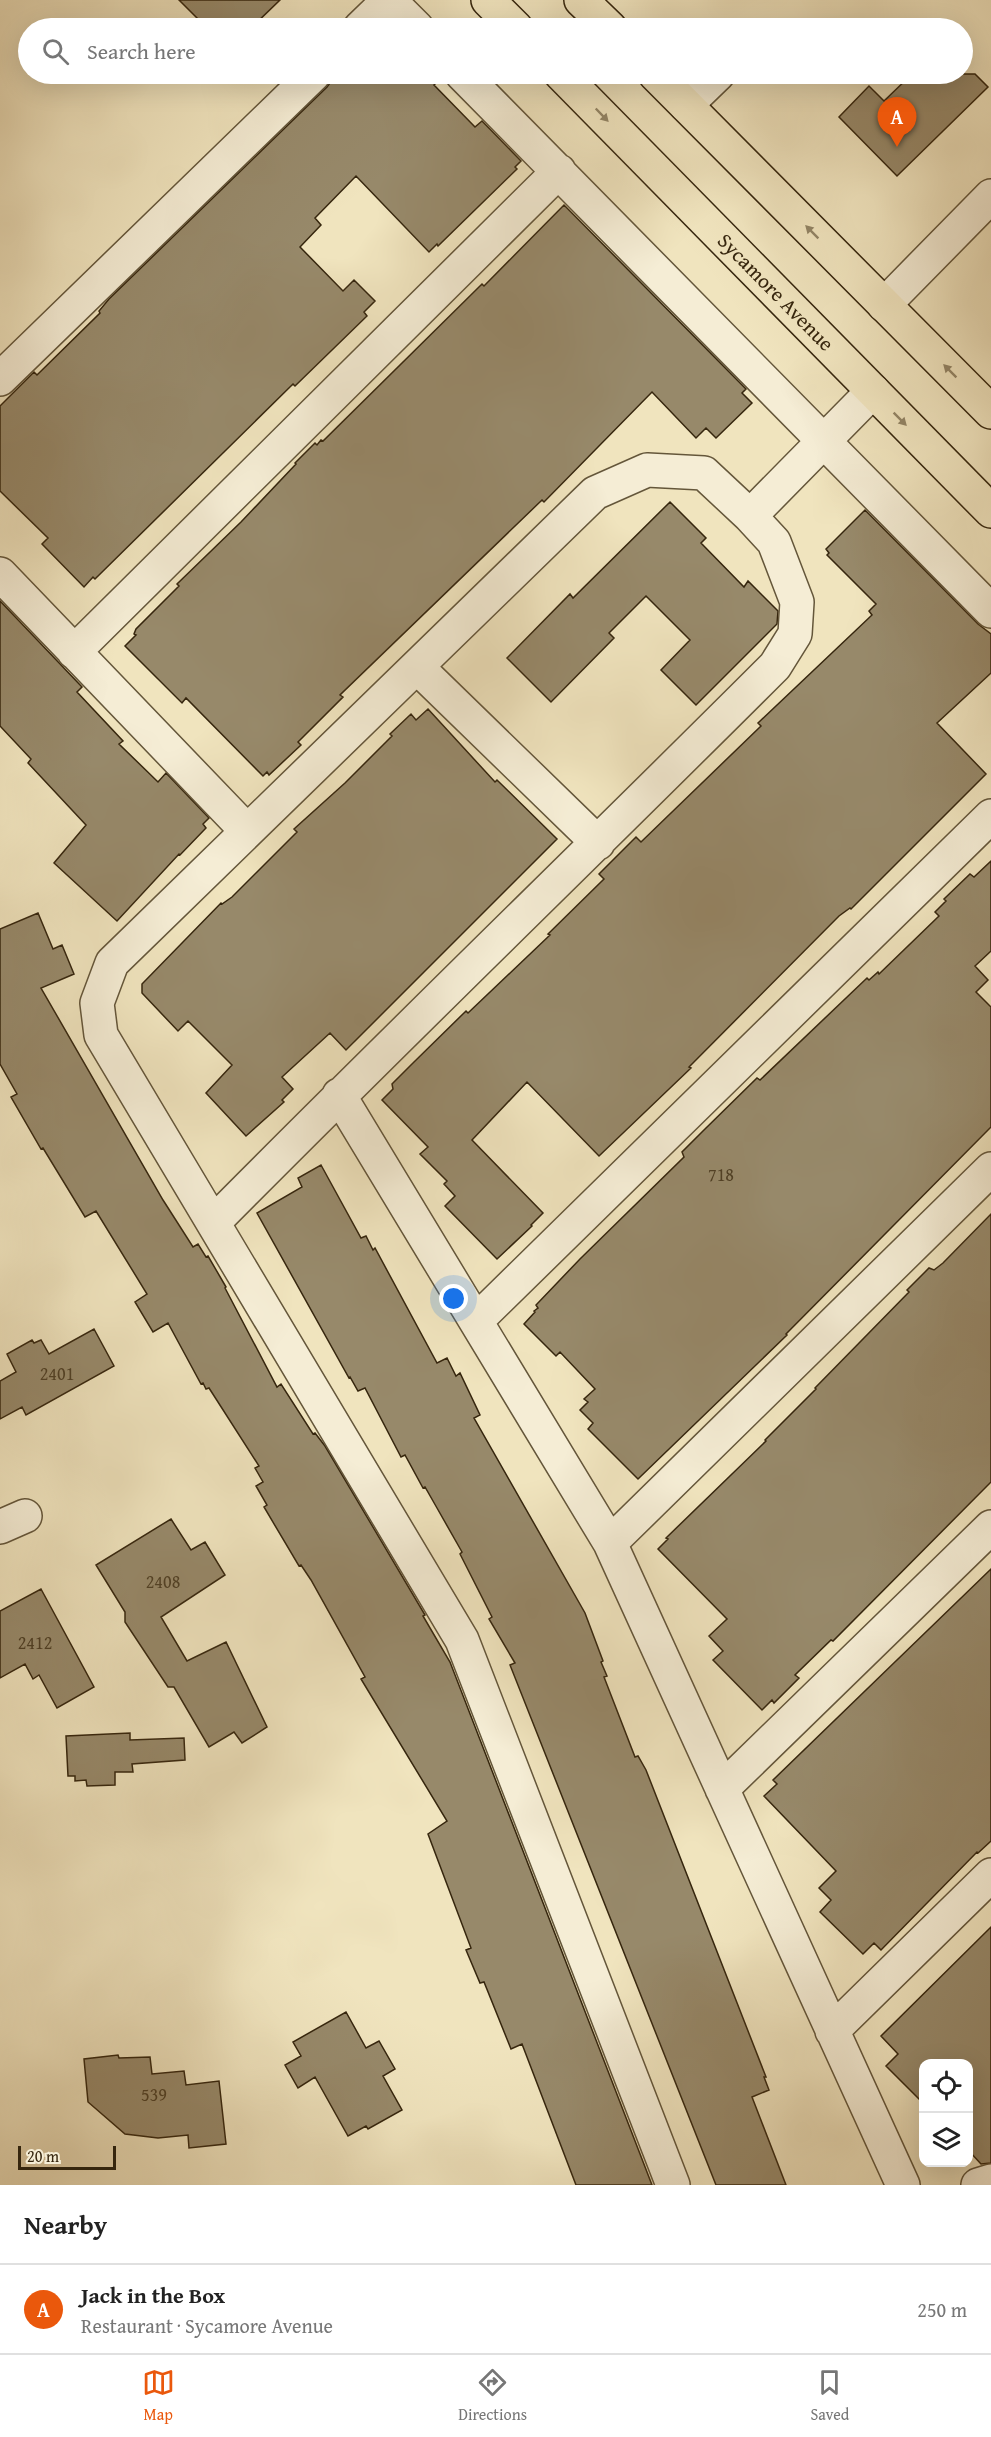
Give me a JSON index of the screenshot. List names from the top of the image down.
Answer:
{
  "streets": {
    "main road": ["Sycamore Avenue"]
  },
  "house_numbers": [
    "718",
    "2401",
    "2408",
    "2412",
    "539"
  ],
  "scale_bar": "20 m",
  "page": {
    "search": "Search here",
    "pins": "A",
    "scale": "20 m",
    "heading": "Nearby",
    "list": [
      {
        "mark": "A",
        "name": "Jack in the Box",
        "note": "Restaurant · Sycamore Avenue",
        "value": "250 m"
      }
    ],
    "nav": ["Map", "Directions", "Saved"]
  }
}
